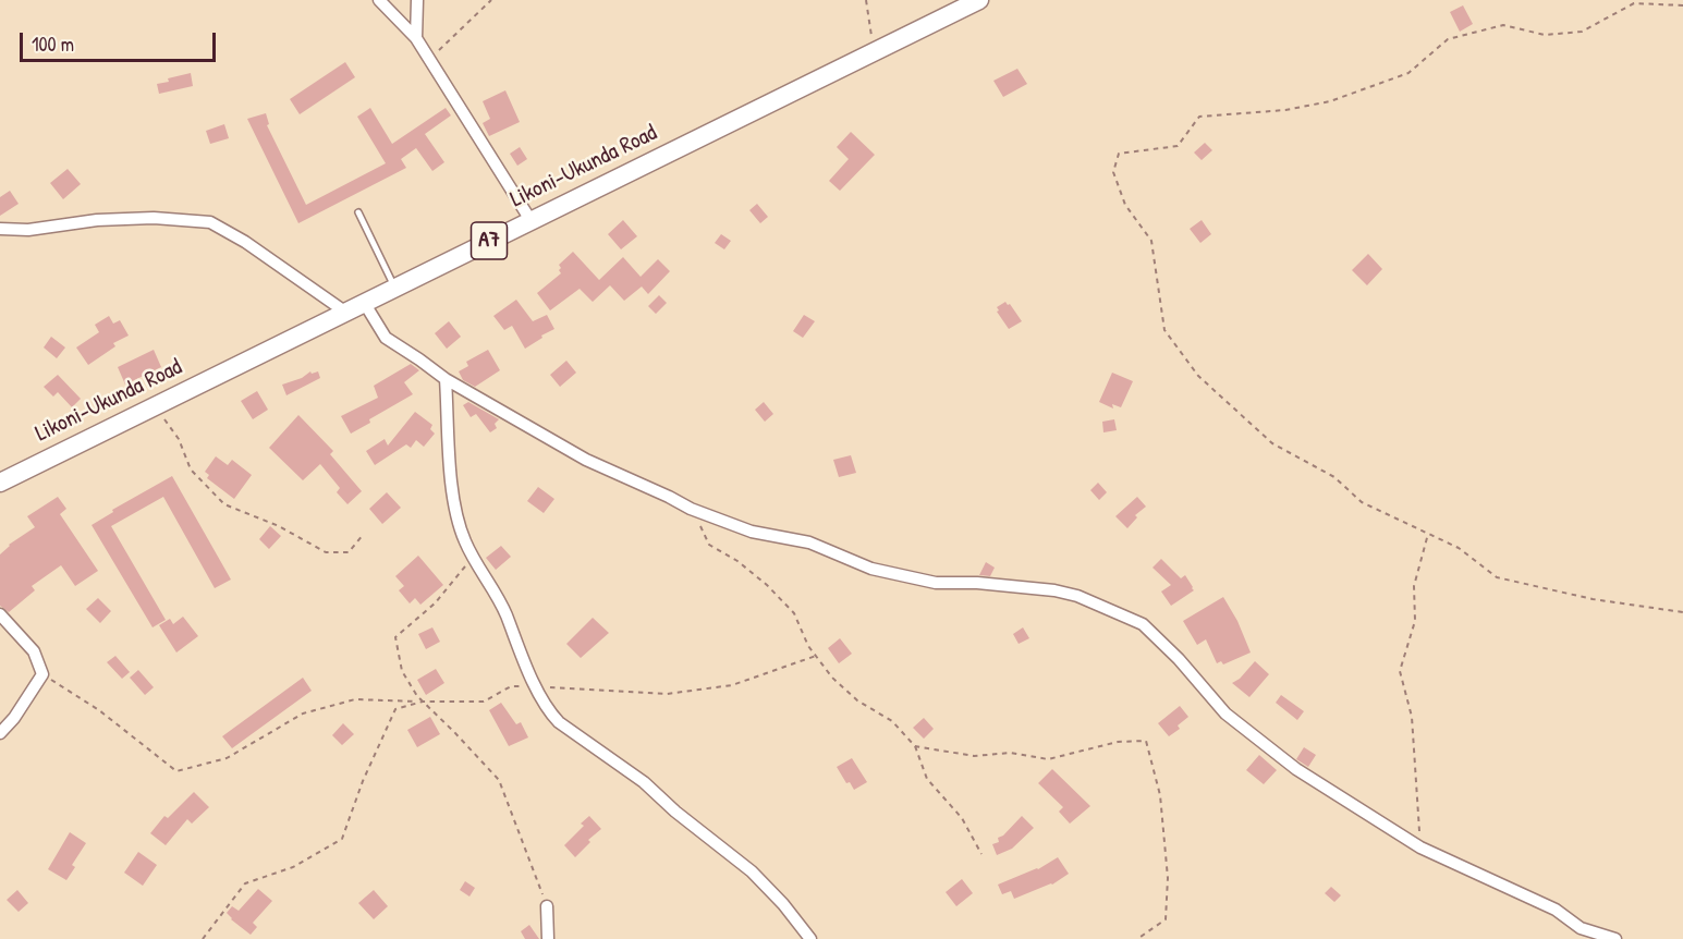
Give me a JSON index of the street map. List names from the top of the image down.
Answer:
{
  "streets": {
    "highway": ["Likoni-Ukunda Road", "A7"]
  },
  "scale_bar": "100 m"
}
